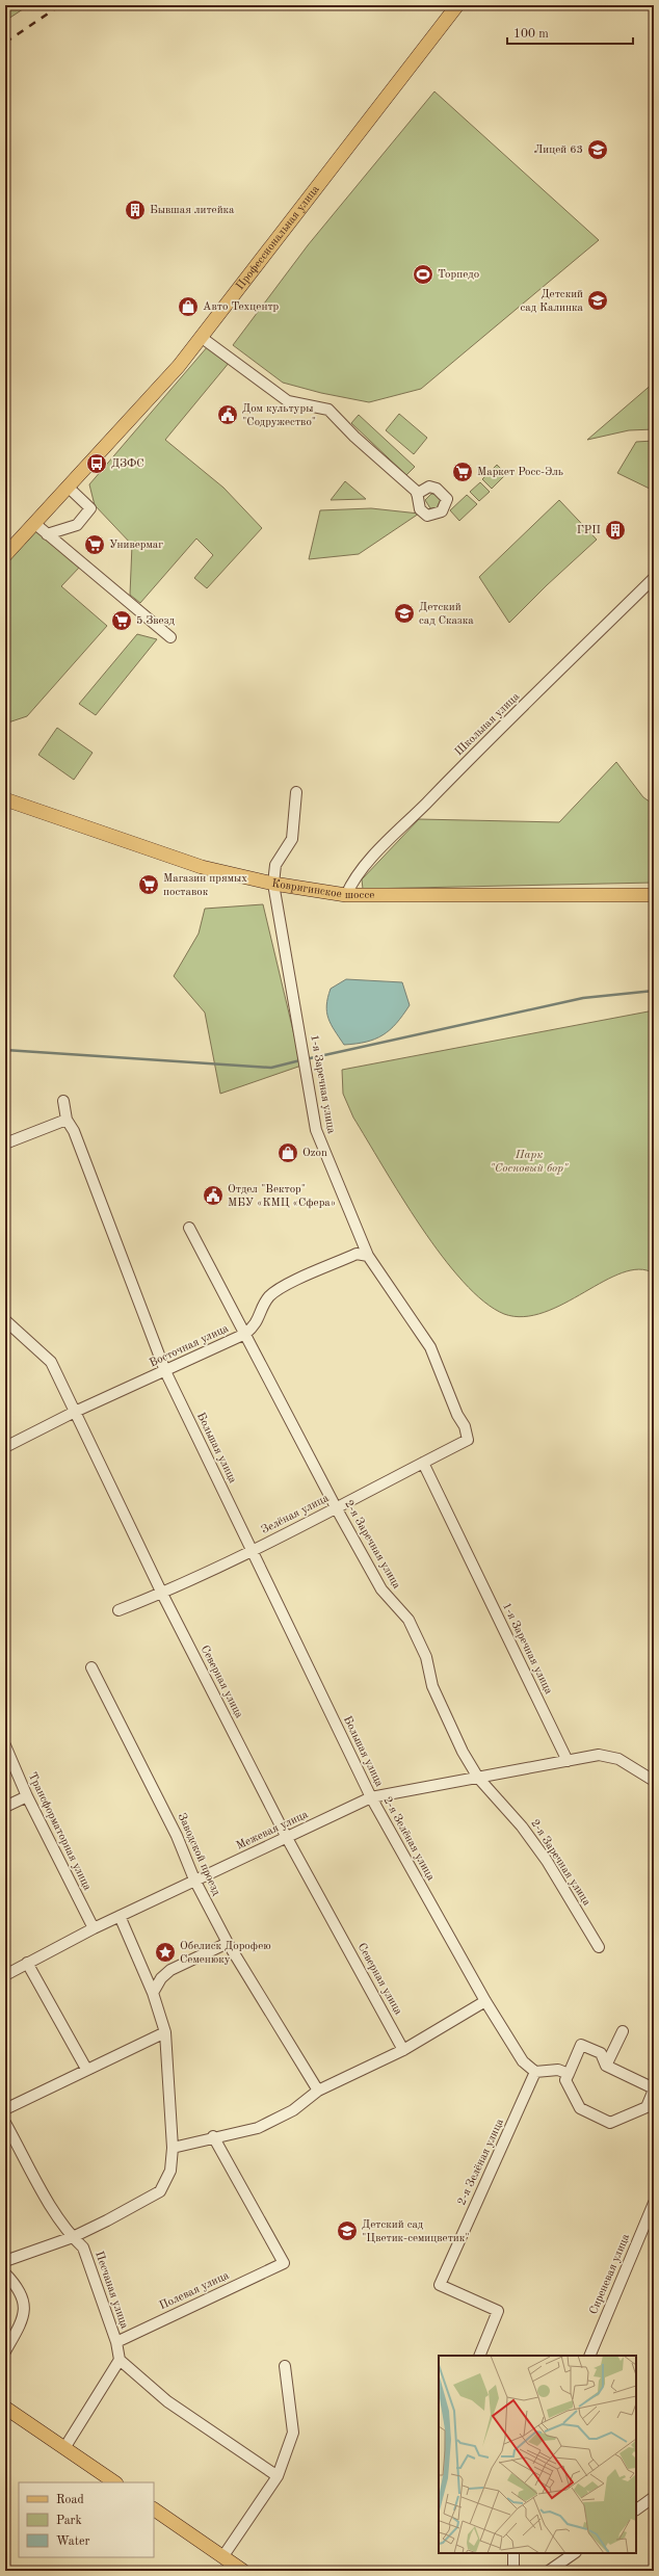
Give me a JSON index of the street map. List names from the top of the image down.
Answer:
{
  "streets": {
    "main road": ["Профессиональная улица", "Ковригинское шоссе"],
    "street": [
      "Школьная улица",
      "1-я Заречная улица",
      "Восточная улица",
      "Большая улица",
      "Зелёная улица",
      "2-я Заречная улица",
      "Северная улица",
      "Межевая улица",
      "Трансформаторная улица",
      "2-я Зелёная улица",
      "Заводской проезд",
      "Сиреневая улица",
      "Песчаная улица",
      "Полевая улица"
    ]
  },
  "crossings": [
    ["Школьная улица", "Ковригинское шоссе"],
    ["Ковригинское шоссе", "1-я Заречная улица"],
    ["1-я Заречная улица", "Восточная улица"],
    ["1-я Заречная улица", "Зелёная улица"],
    ["1-я Заречная улица", "Межевая улица"],
    ["Восточная улица", "Большая улица"],
    ["Восточная улица", "2-я Заречная улица"],
    ["Восточная улица", "Северная улица"],
    ["Большая улица", "Зелёная улица"],
    ["Большая улица", "Межевая улица"],
    ["Большая улица", "2-я Зелёная улица"],
    ["Зелёная улица", "2-я Заречная улица"],
    ["Зелёная улица", "Северная улица"],
    ["2-я Заречная улица", "Межевая улица"],
    ["Северная улица", "Межевая улица"],
    ["Межевая улица", "Трансформаторная улица"],
    ["Межевая улица", "2-я Зелёная улица"],
    ["Межевая улица", "Заводской проезд"],
    ["Песчаная улица", "Полевая улица"]
  ],
  "parks": ["Парк \"Сосновый бор\""],
  "places": {
    "school or university": [
      "Лицей 63",
      "Детский сад Калинка",
      "Детский сад Сказка",
      "Детский сад \"Цветик-семицветик\""
    ],
    "building": ["Бывшая литейка", "ГРП"],
    "sports": ["Торпедо"],
    "shop": ["Авто Техцентр", "Ozon"],
    "public building": ["Дом культуры \"Содружество\"", "Отдел \"Вектор\" МБУ «КМЦ «Сфера»"],
    "bus stop": ["ДЗФС"],
    "supermarket": [
      "Маркет Росс-Эль",
      "Универмаг",
      "5 Звезд",
      "Магазин прямых поставок"
    ],
    "place": ["Обелиск Дорофею Семенюку"]
  },
  "legend": ["Road", "Park", "Water"],
  "scale_bar": "100 m"
}
